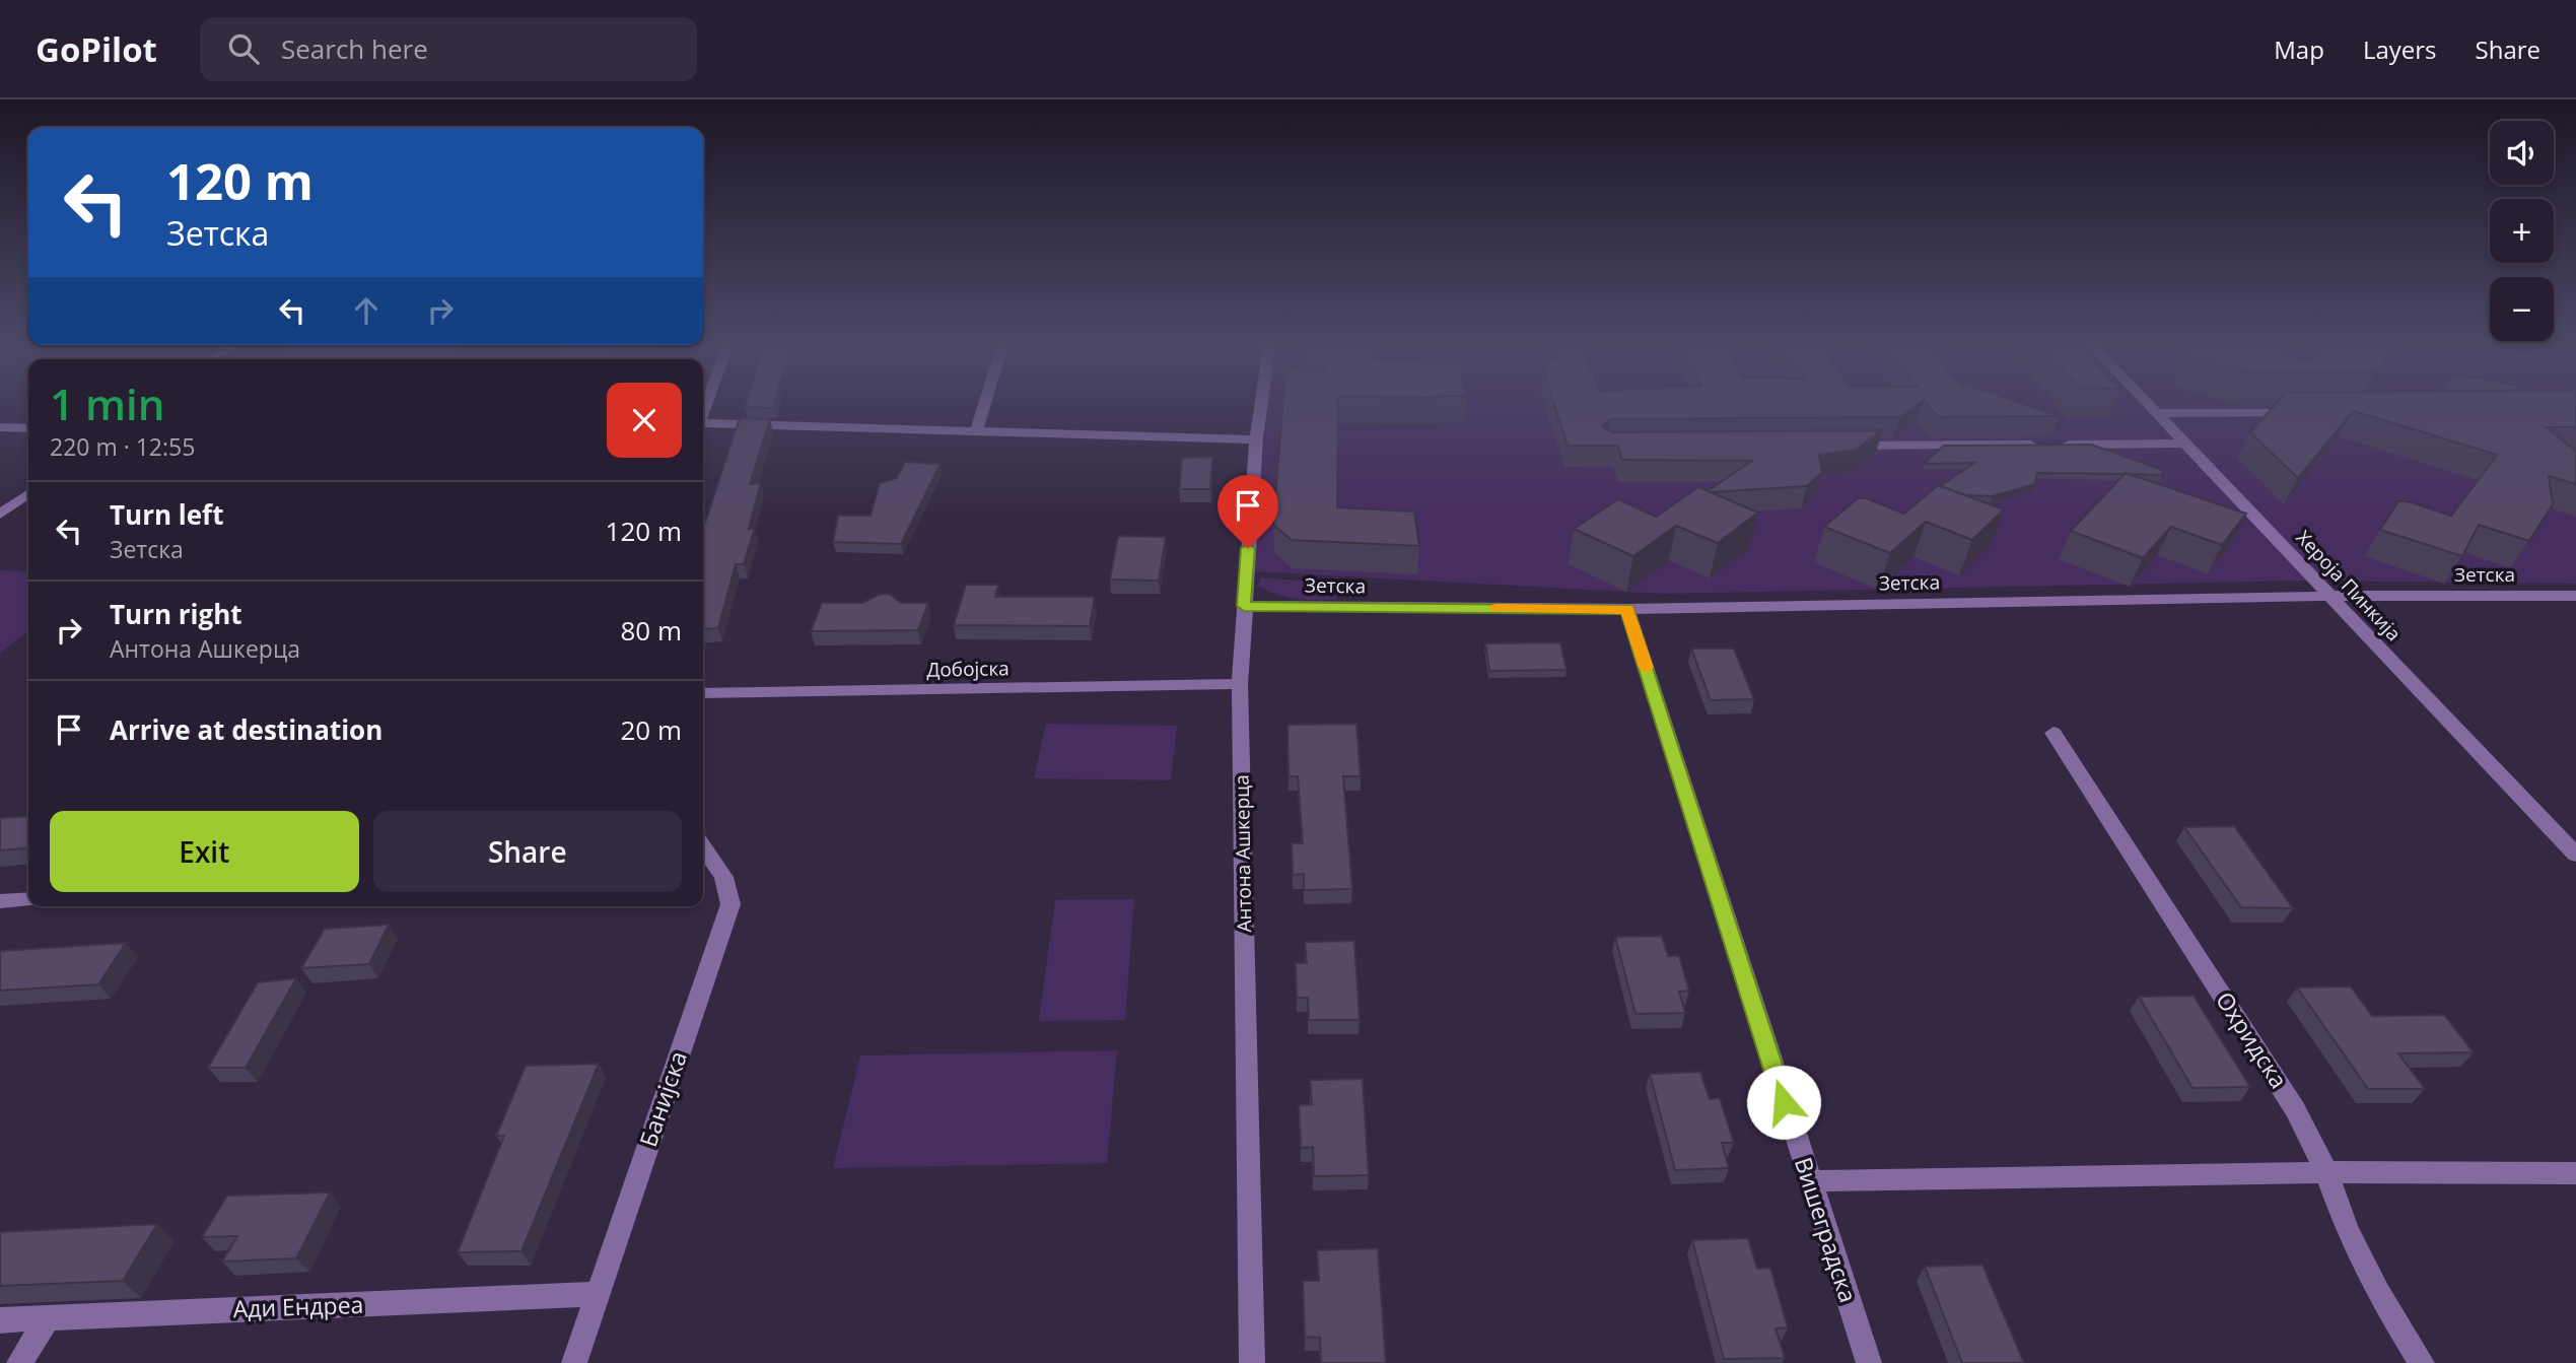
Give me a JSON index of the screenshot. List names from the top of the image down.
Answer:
{
  "streets": {
    "street": [
      "Зетска",
      "Хероја Пинкија",
      "Добојска",
      "Антона Ашкерца",
      "Охридска",
      "Банијска",
      "Вишеградска",
      "Ади Ендреа"
    ]
  },
  "crossings": [
    ["Зетска", "Хероја Пинкија"],
    ["Зетска", "Антона Ашкерца"],
    ["Зетска", "Вишеградска"],
    ["Добојска", "Антона Ашкерца"],
    ["Банијска", "Ади Ендреа"]
  ],
  "page": {
    "header": "GoPilot",
    "search": "Search here",
    "nav": ["Map", "Layers", "Share"],
    "map_buttons": ["+", "−"],
    "turn": ["120 m", "Зетска"],
    "heading": ["1 min", "220 m · 12:55"],
    "list": [
      {
        "name": "Turn left",
        "note": "Зетска",
        "value": "120 m"
      },
      {
        "name": "Turn right",
        "note": "Антона Ашкерца",
        "value": "80 m"
      },
      {
        "name": "Arrive at destination",
        "value": "20 m"
      }
    ],
    "buttons": ["Exit", "Share"]
  }
}
